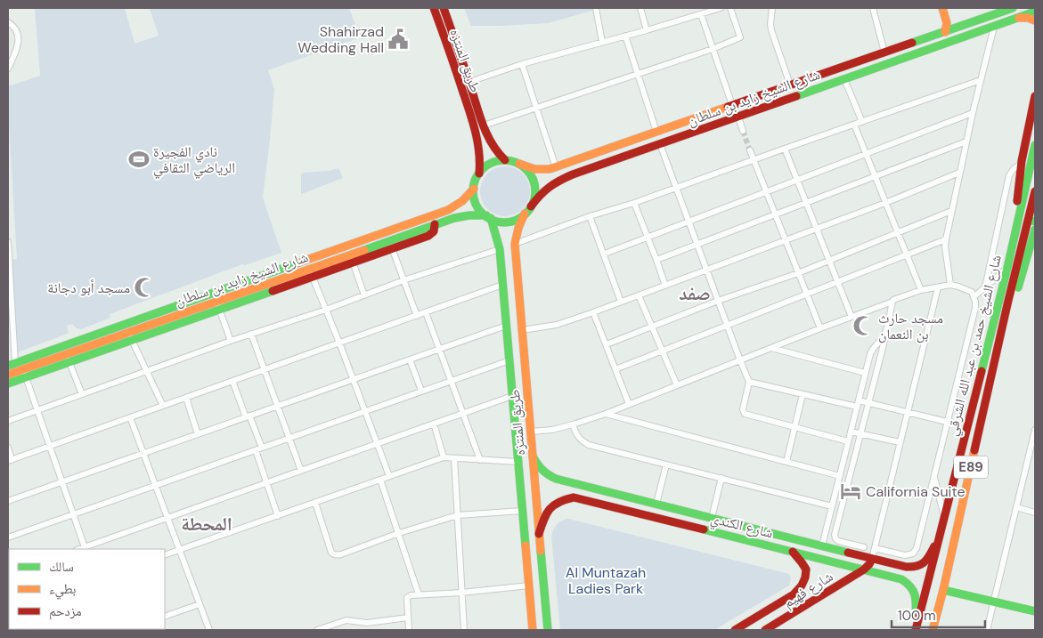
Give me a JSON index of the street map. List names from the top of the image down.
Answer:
{
  "streets": {
    "main road": [
      "طريق المنتزه",
      "شارع الشيخ زايد بن سلطان",
      "شارع الشيخ حمد بن عبد الله الشرقي",
      "E89",
      "شارع الكندي",
      "شارع فهيم"
    ]
  },
  "crossings": [
    ["طريق المنتزه", "شارع الشيخ زايد بن سلطان"],
    ["طريق المنتزه", "شارع الكندي"],
    ["شارع الشيخ حمد بن عبد الله الشرقي", "شارع الكندي"],
    ["شارع الكندي", "شارع فهيم"]
  ],
  "districts": ["صفد", "المحطة"],
  "parks": ["Al Muntazah Ladies Park"],
  "places": {
    "public building": ["Shahirzad Wedding Hall"],
    "sports": ["نادي الفجيرة الرياضي الثقافي"],
    "mosque": ["مسجد أبو دجانة", "مسجد حارث بن النعمان"],
    "hotel": ["California Suite"]
  },
  "legend": ["سالك", "بطيء", "مزدحم"],
  "scale_bar": "100 m"
}
